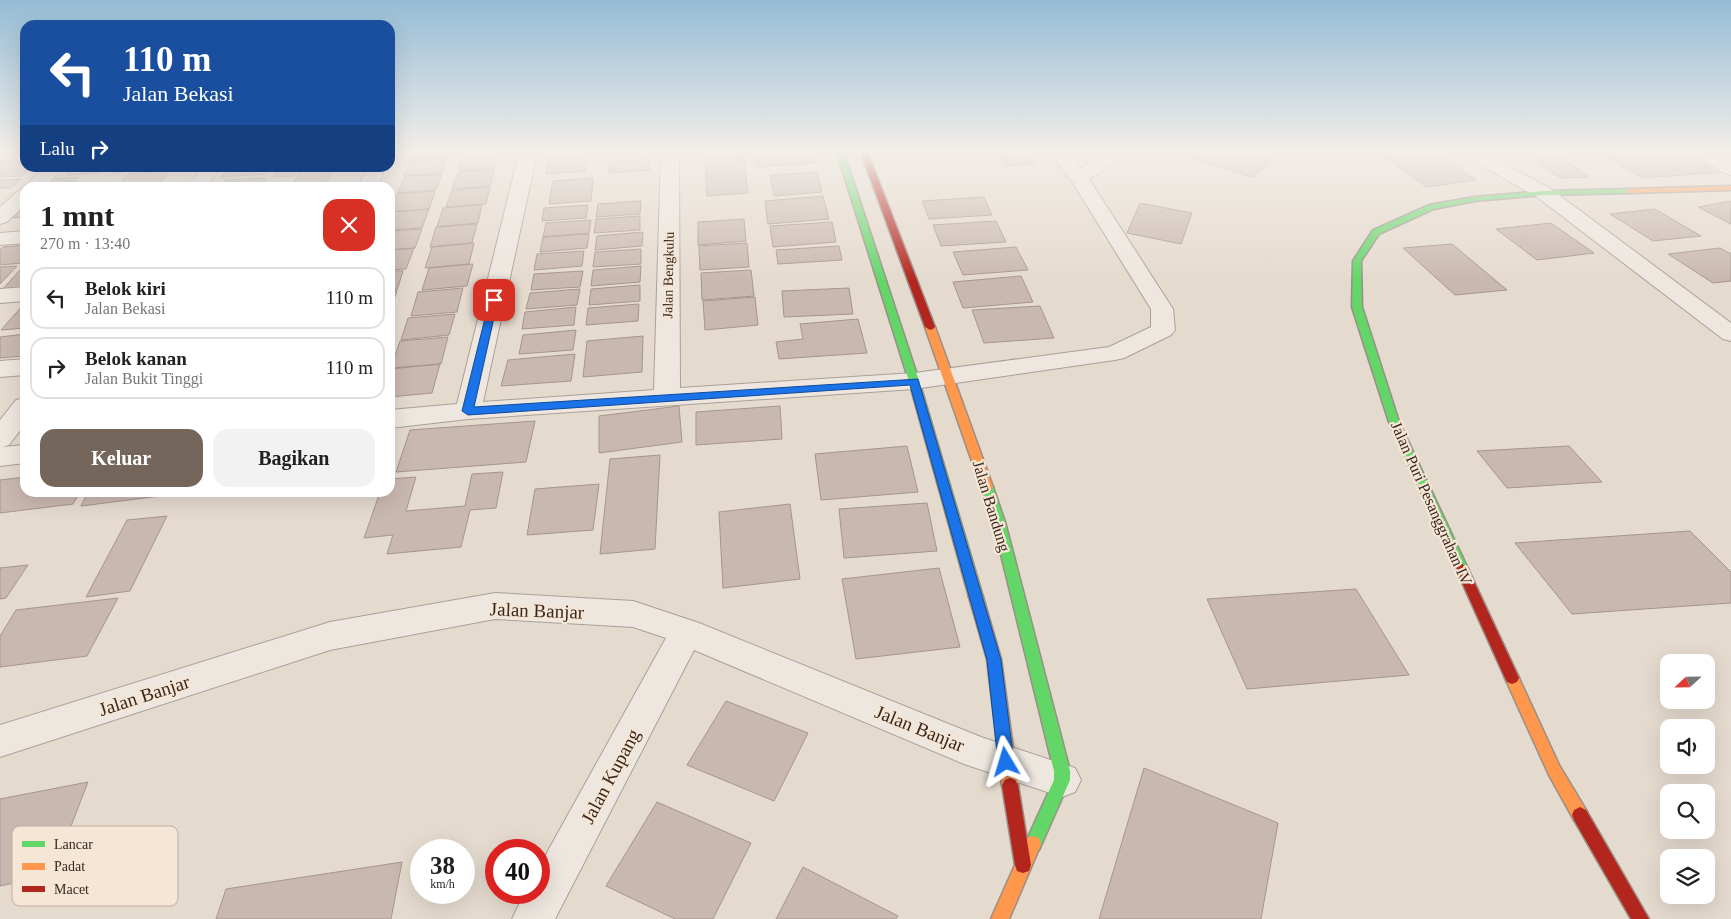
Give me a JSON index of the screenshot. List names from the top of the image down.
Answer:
{
  "streets": {
    "street": [
      "Jalan Bengkulu",
      "Jalan Puri Pesanggrahan IV",
      "Jalan Bandung",
      "Jalan Banjar",
      "Jalan Kupang"
    ]
  },
  "crossings": [
    ["Jalan Bandung", "Jalan Banjar"],
    ["Jalan Banjar", "Jalan Kupang"]
  ],
  "legend": ["Lancar", "Padat", "Macet"],
  "north": "left",
  "page": {
    "turn": ["110 m", "Jalan Bekasi"],
    "then": "Lalu",
    "heading": ["1 mnt", "270 m · 13:40"],
    "list": [
      {
        "name": "Belok kiri",
        "note": "Jalan Bekasi",
        "value": "110 m"
      },
      {
        "name": "Belok kanan",
        "note": "Jalan Bukit Tinggi",
        "value": "110 m"
      }
    ],
    "buttons": ["Keluar", "Bagikan"],
    "speed": "38 km/h",
    "limit": "40"
  }
}
